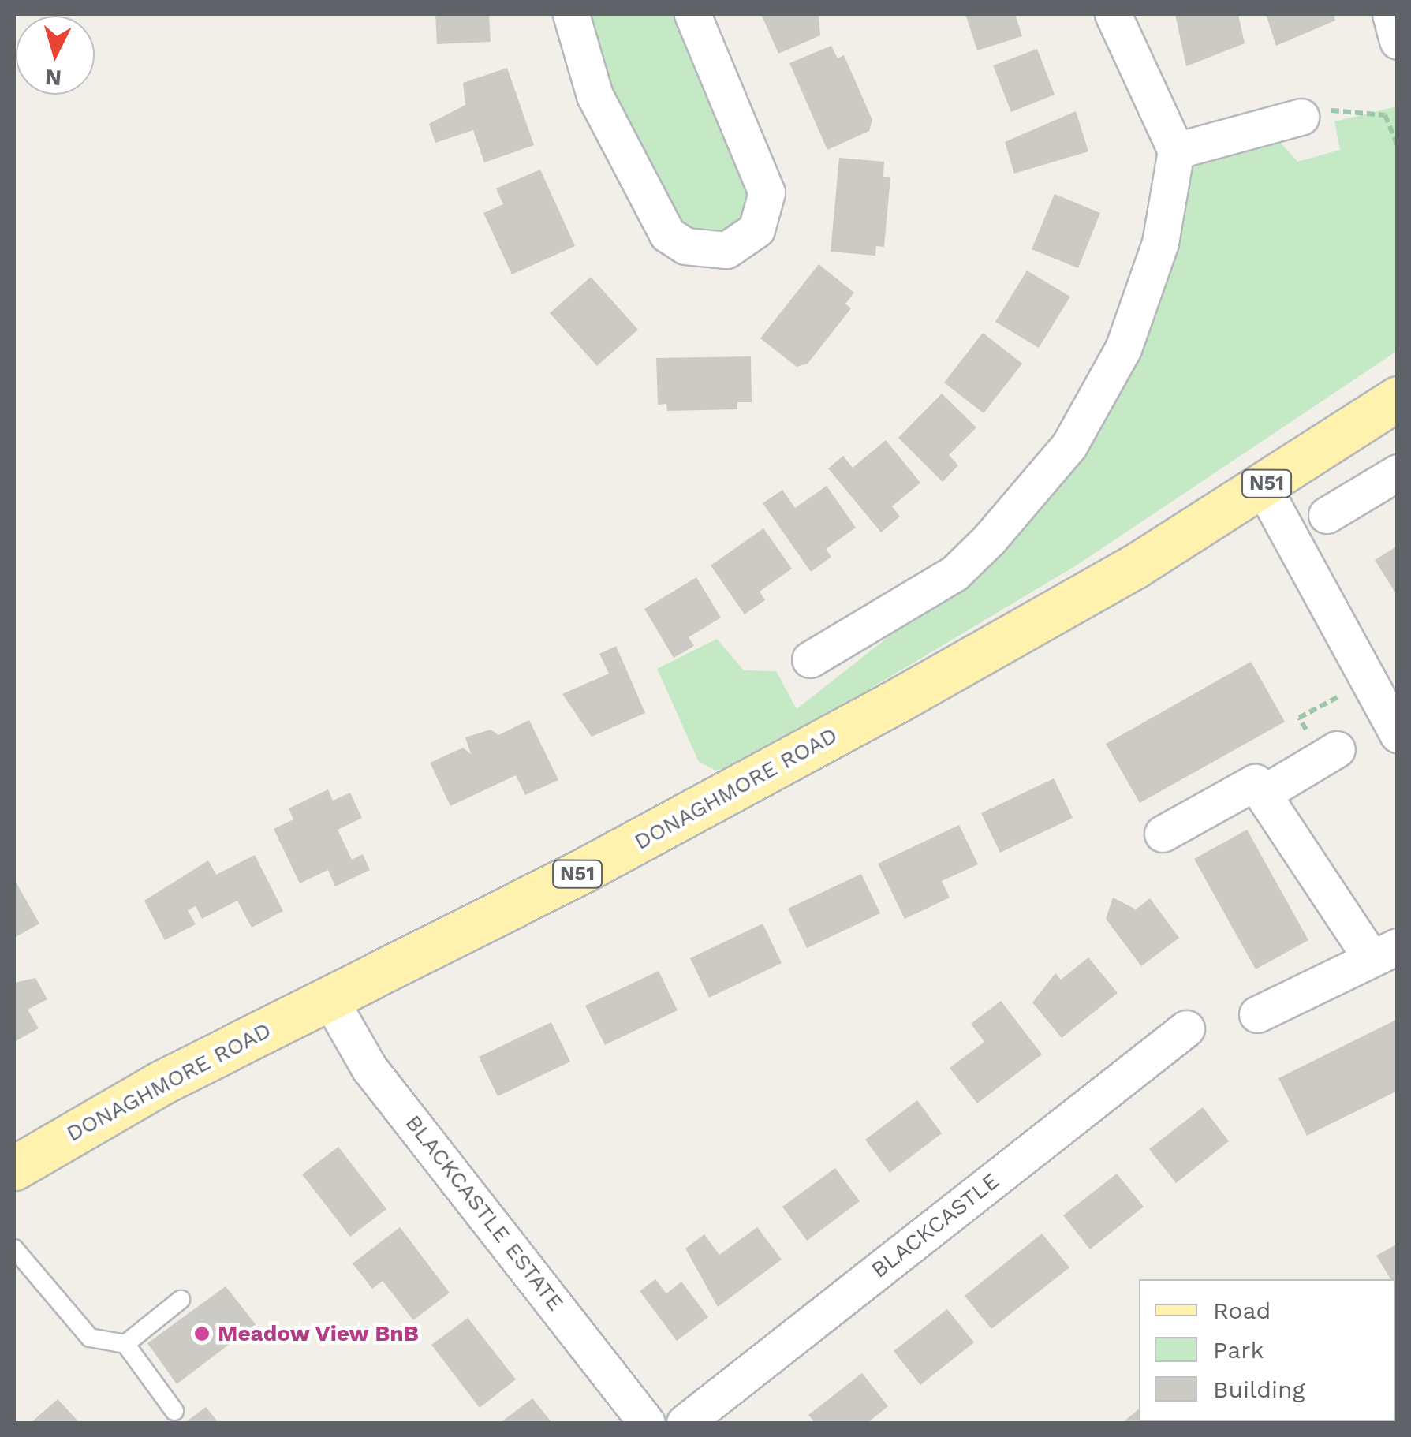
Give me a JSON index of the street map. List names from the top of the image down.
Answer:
{
  "streets": {
    "main road": ["N51", "DONAGHMORE ROAD"],
    "street": ["BLACKCASTLE ESTATE", "BLACKCASTLE"]
  },
  "crossings": [
    ["DONAGHMORE ROAD", "BLACKCASTLE ESTATE"]
  ],
  "places": ["Meadow View BnB"],
  "legend": ["Road", "Park", "Building"],
  "north": "bottom"
}
